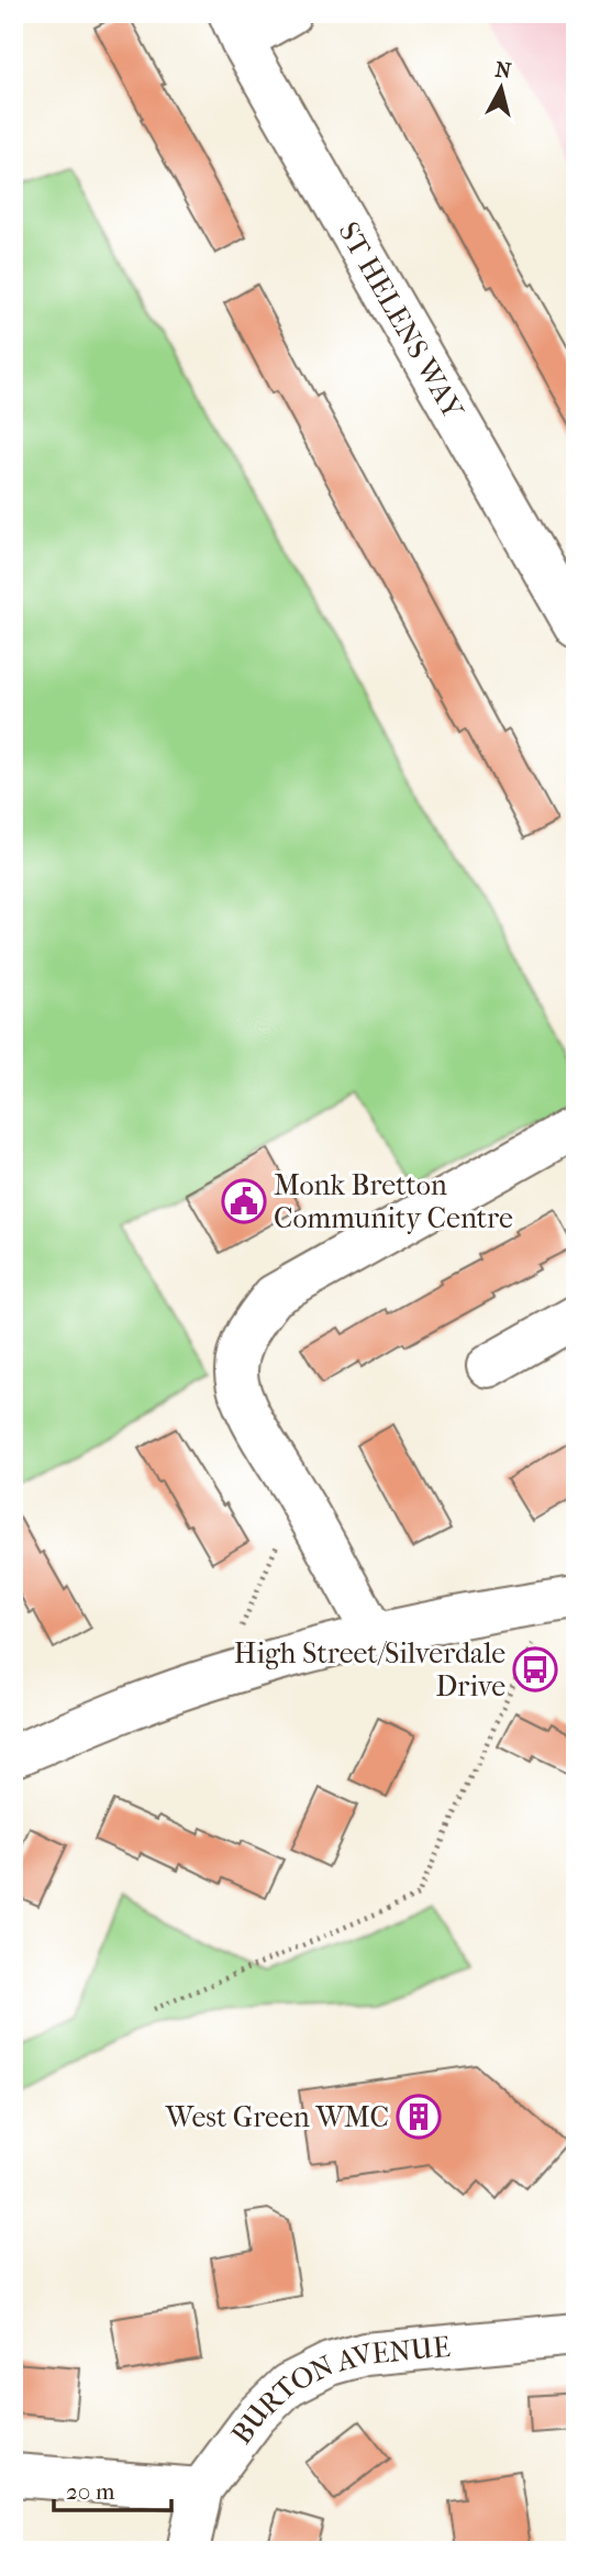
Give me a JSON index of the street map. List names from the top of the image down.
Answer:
{
  "streets": {
    "street": ["ST HELENS WAY", "BURTON AVENUE"]
  },
  "places": {
    "public building": ["Monk Bretton Community Centre"],
    "bus stop": ["High Street/Silverdale Drive"],
    "building": ["West Green WMC"]
  },
  "scale_bar": "20 m",
  "north": "top"
}
